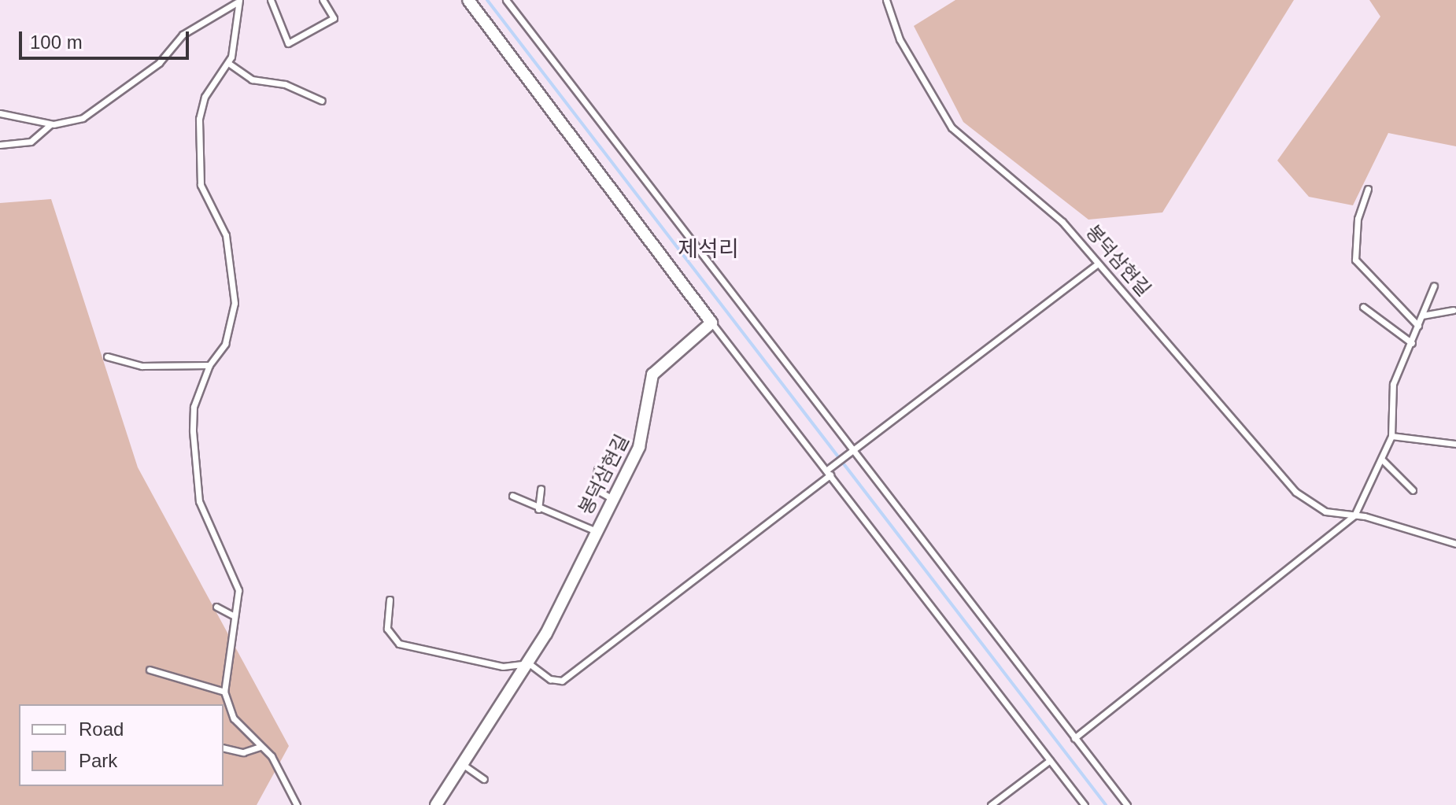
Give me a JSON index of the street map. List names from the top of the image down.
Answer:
{
  "streets": {
    "street": ["봉덕삼현길"]
  },
  "districts": ["제석리"],
  "legend": ["Road", "Park"],
  "scale_bar": "100 m"
}
